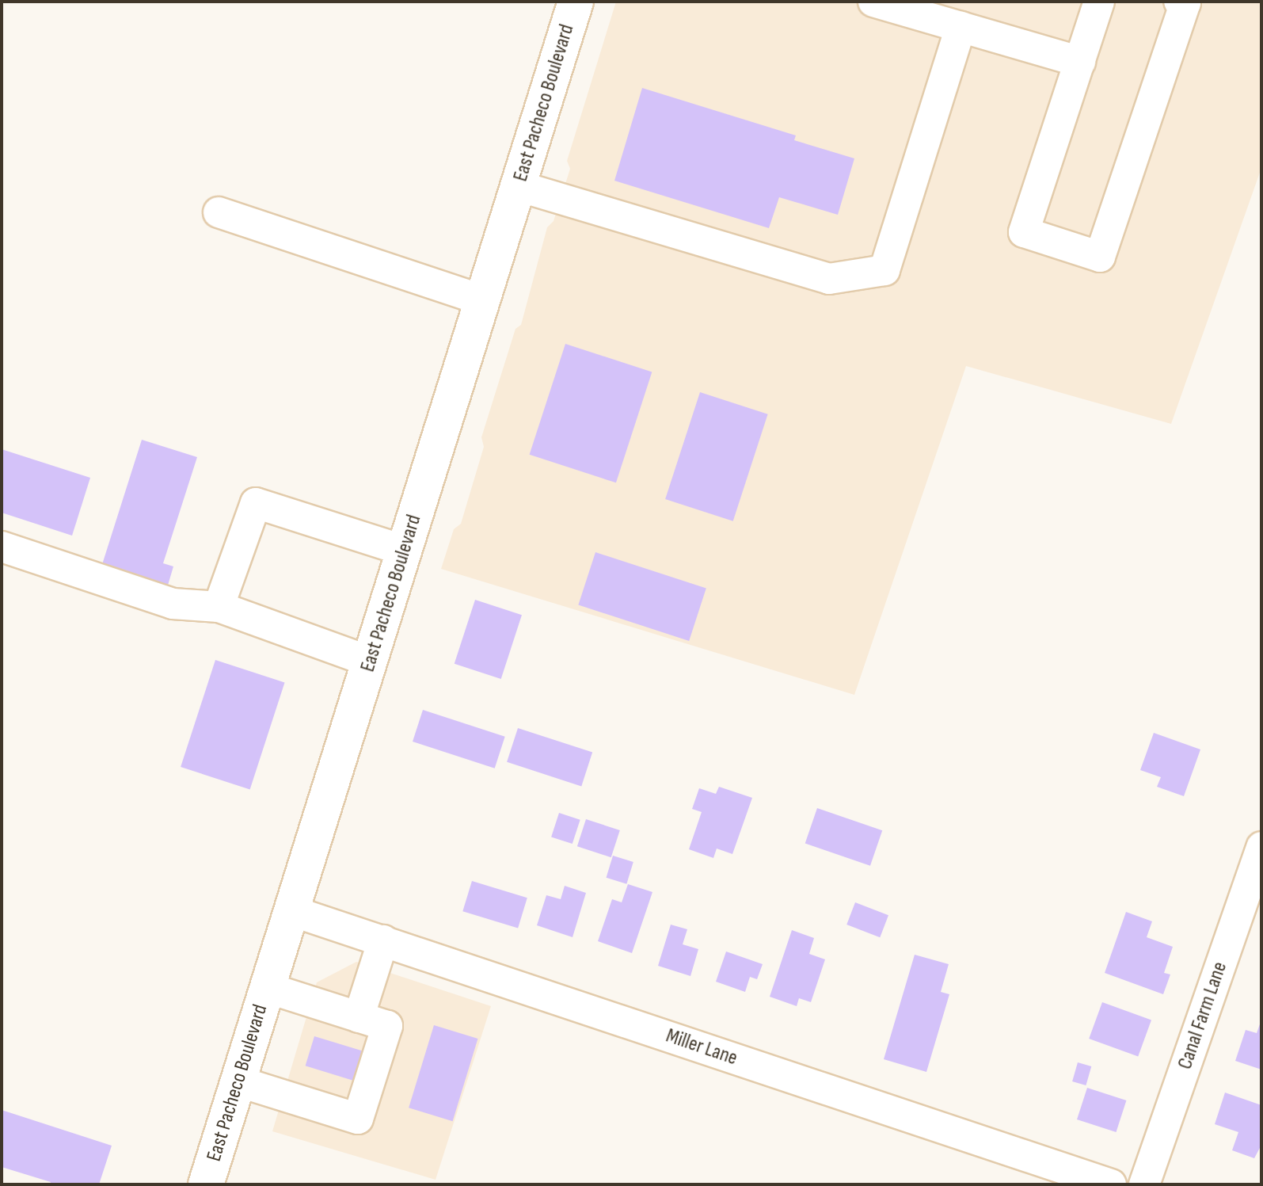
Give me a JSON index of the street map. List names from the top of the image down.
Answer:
{
  "streets": {
    "highway": ["East Pacheco Boulevard"],
    "street": ["Canal Farm Lane", "Miller Lane"]
  },
  "crossings": [
    ["East Pacheco Boulevard", "Miller Lane"]
  ]
}
